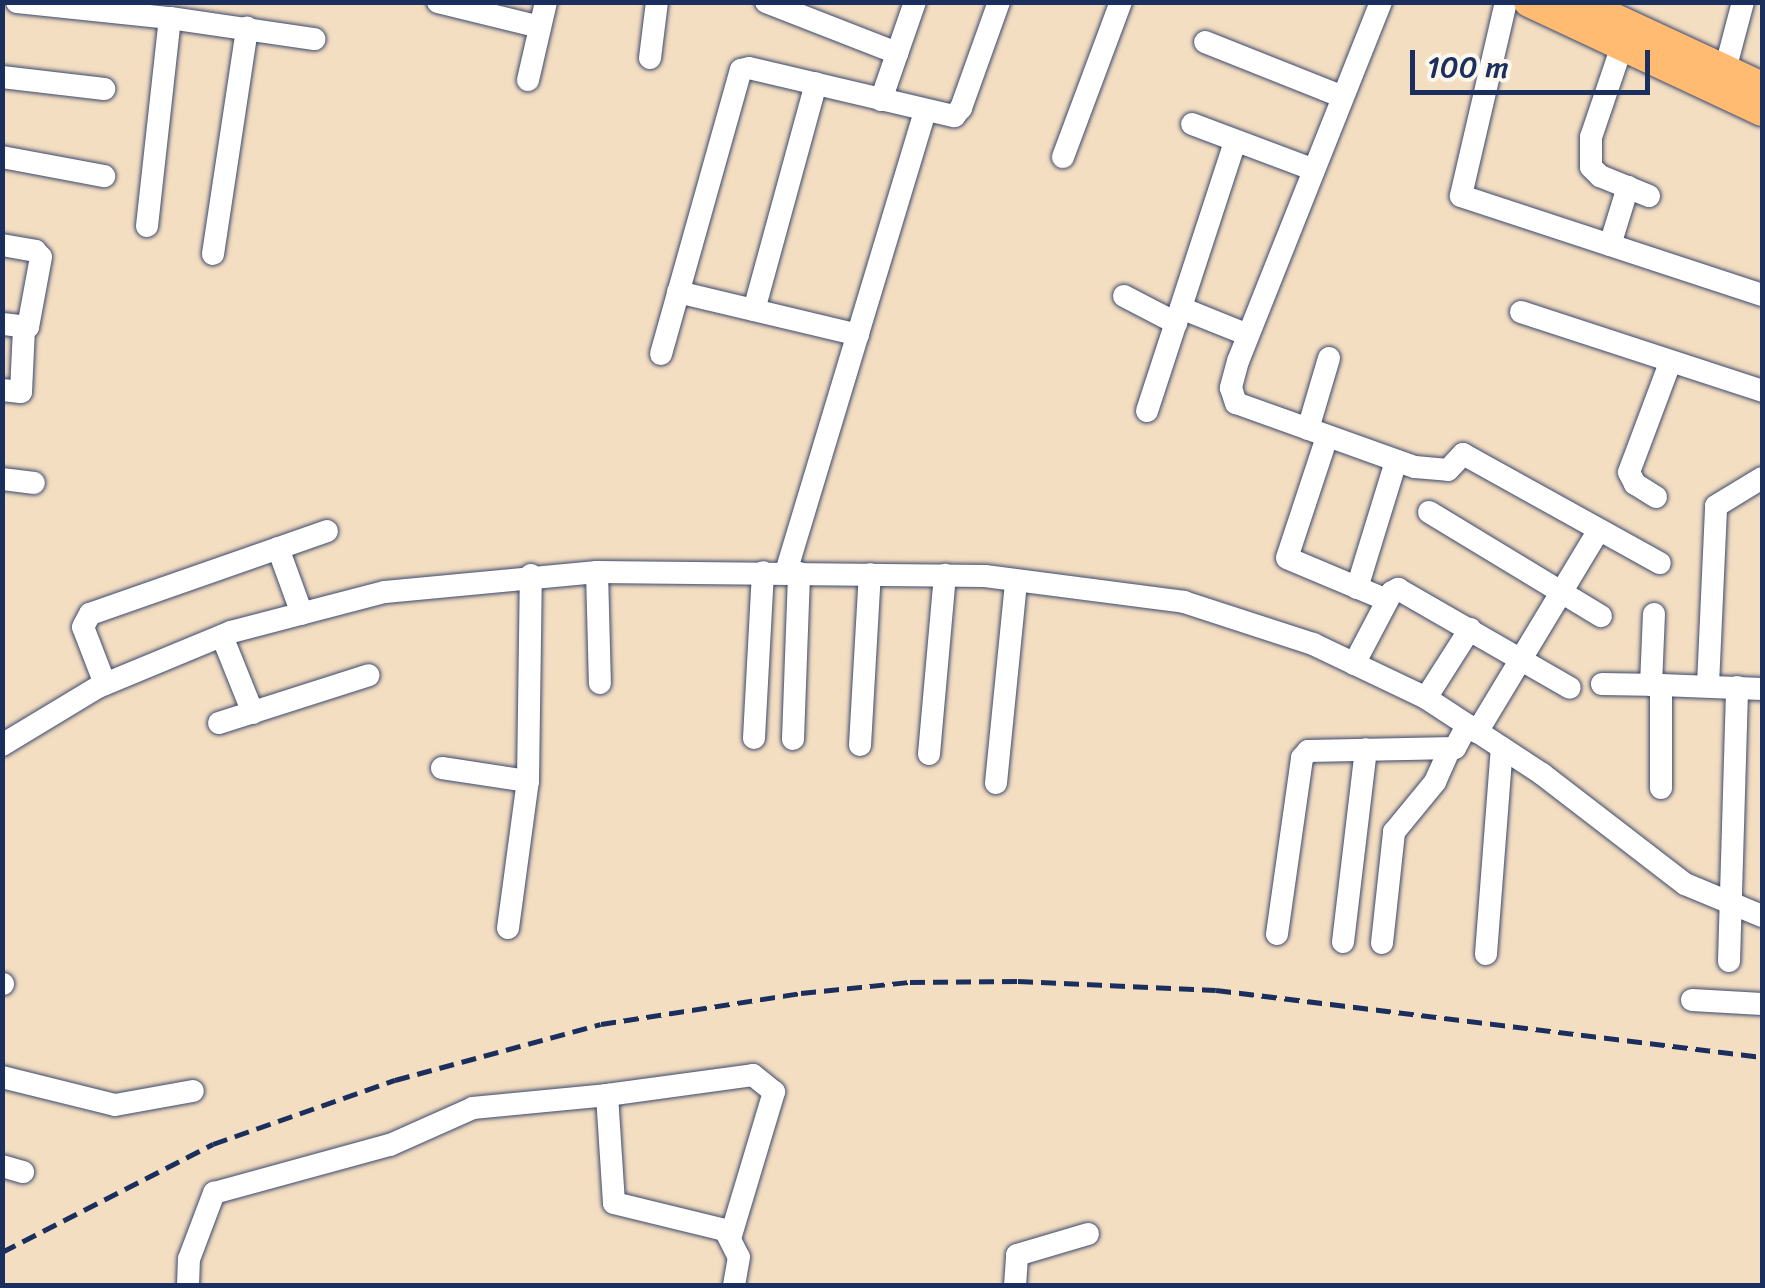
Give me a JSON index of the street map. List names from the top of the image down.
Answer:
{
  "scale_bar": "100 m"
}
